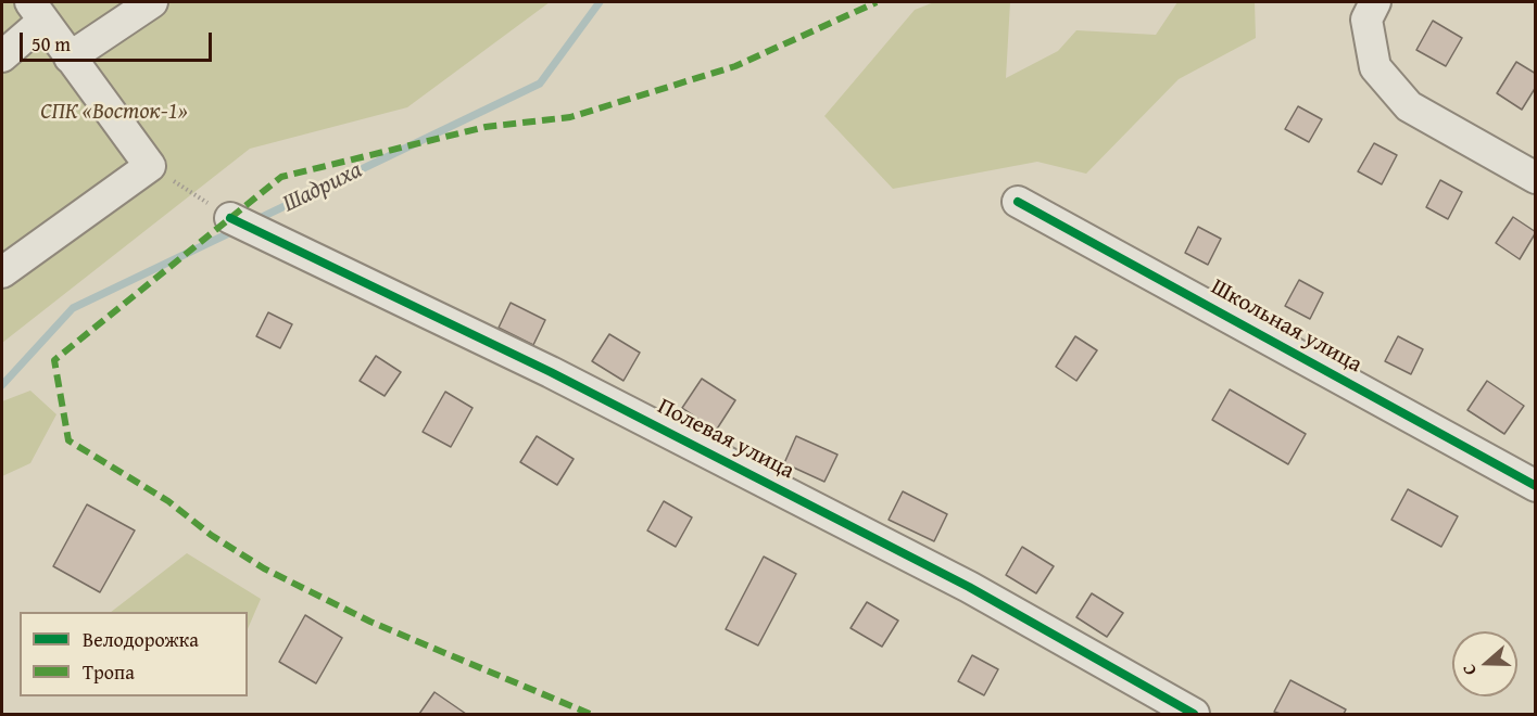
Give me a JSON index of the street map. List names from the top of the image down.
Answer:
{
  "streets": {
    "street": ["Школьная улица", "Полевая улица"]
  },
  "water": ["Шадриха"],
  "parks": ["СПК «Восток-1»"],
  "legend": ["Велодорожка", "Тропа"],
  "scale_bar": "50 m",
  "north": "left"
}
